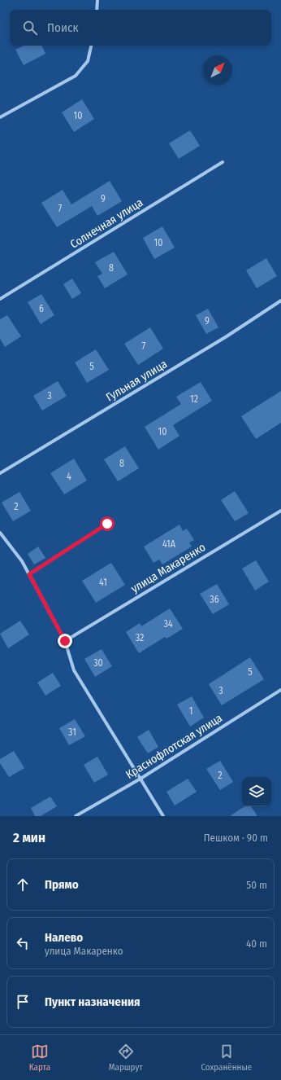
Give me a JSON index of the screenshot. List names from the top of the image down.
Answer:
{
  "streets": {
    "street": [
      "Солнечная улица",
      "Гульная улица",
      "улица Макаренко",
      "Краснофлотская улица"
    ]
  },
  "house_numbers": [
    "10",
    "9",
    "7",
    "10",
    "8",
    "6",
    "9",
    "7",
    "5",
    "3",
    "12",
    "10",
    "8",
    "4",
    "2",
    "41А",
    "41",
    "36",
    "34",
    "32",
    "30",
    "5",
    "3",
    "1",
    "31",
    "2"
  ],
  "north": "top right",
  "page": {
    "search": "Поиск",
    "heading": ["2 мин", "Пешком · 90 m"],
    "list": [
      ["Прямо", "50 m"],
      ["Налево", "улица Макаренко", "40 m"],
      "Пункт назначения"
    ],
    "nav": ["Карта", "Маршрут", "Сохранённые"]
  }
}
